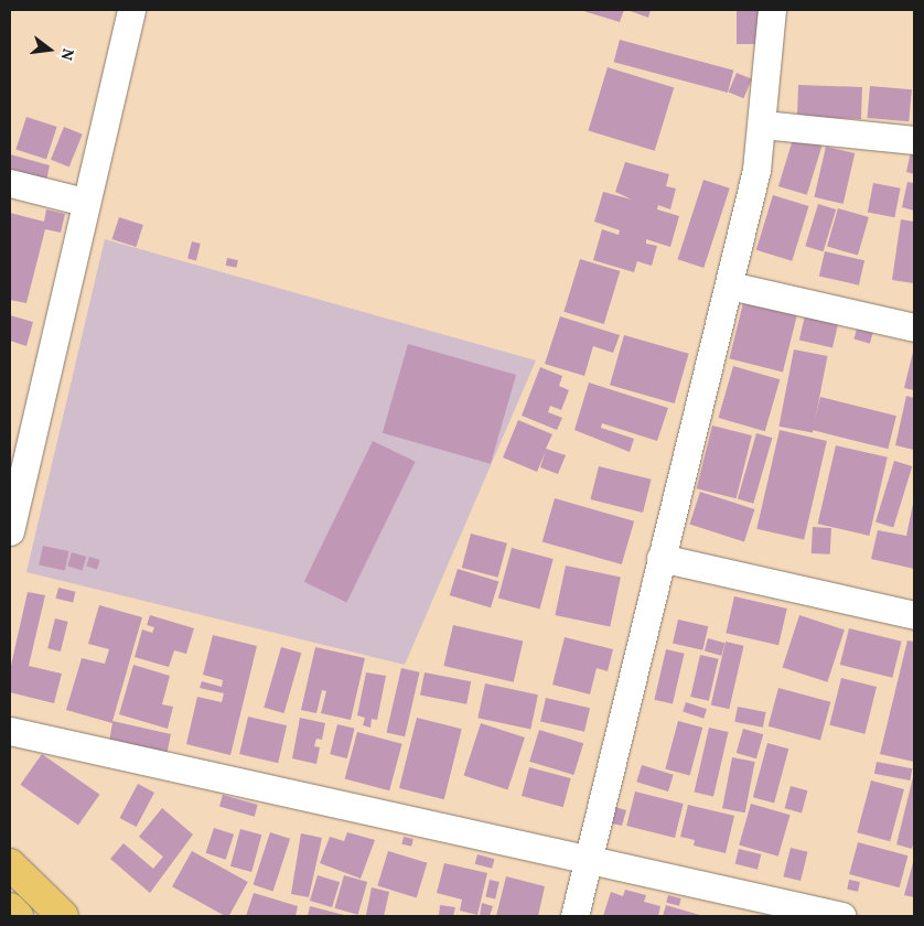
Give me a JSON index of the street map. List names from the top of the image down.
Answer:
{
  "north": "right"
}
